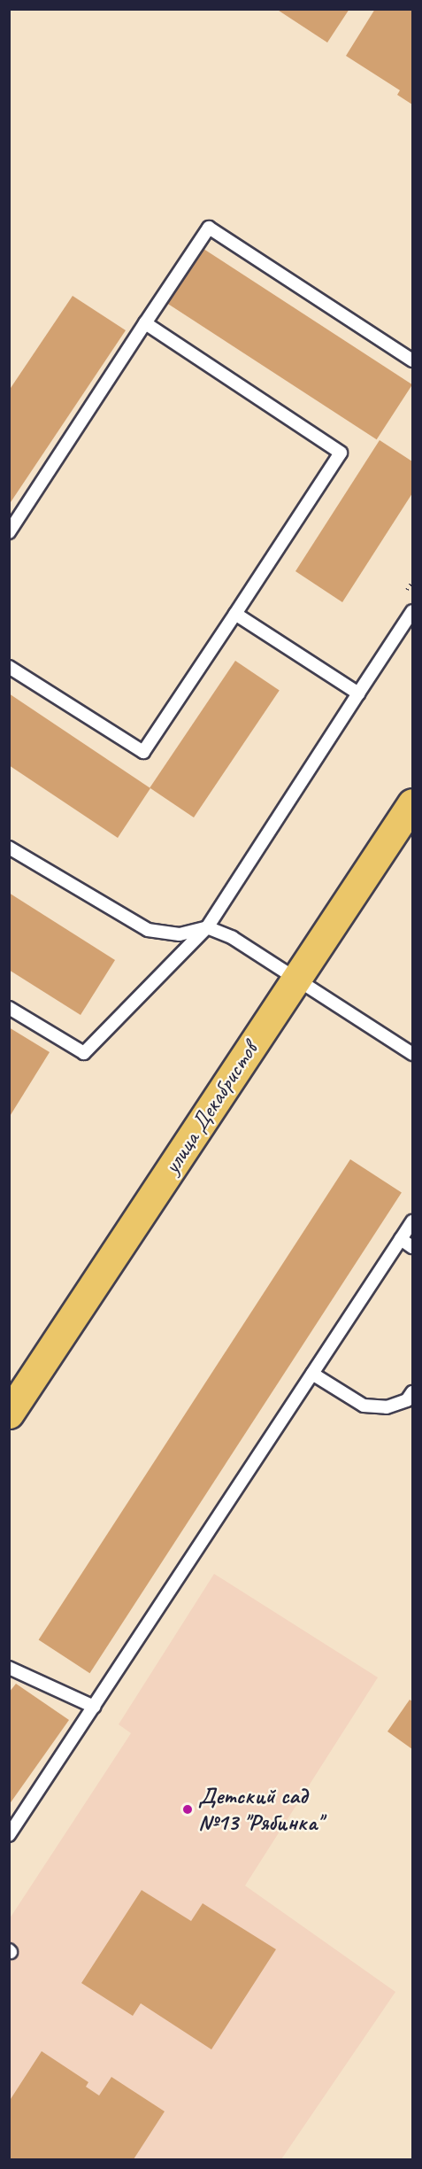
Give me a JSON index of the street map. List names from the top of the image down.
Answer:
{
  "streets": {
    "main road": ["улица Декабристов"]
  },
  "places": ["Детский сад №13 \"Рябинка\""]
}
